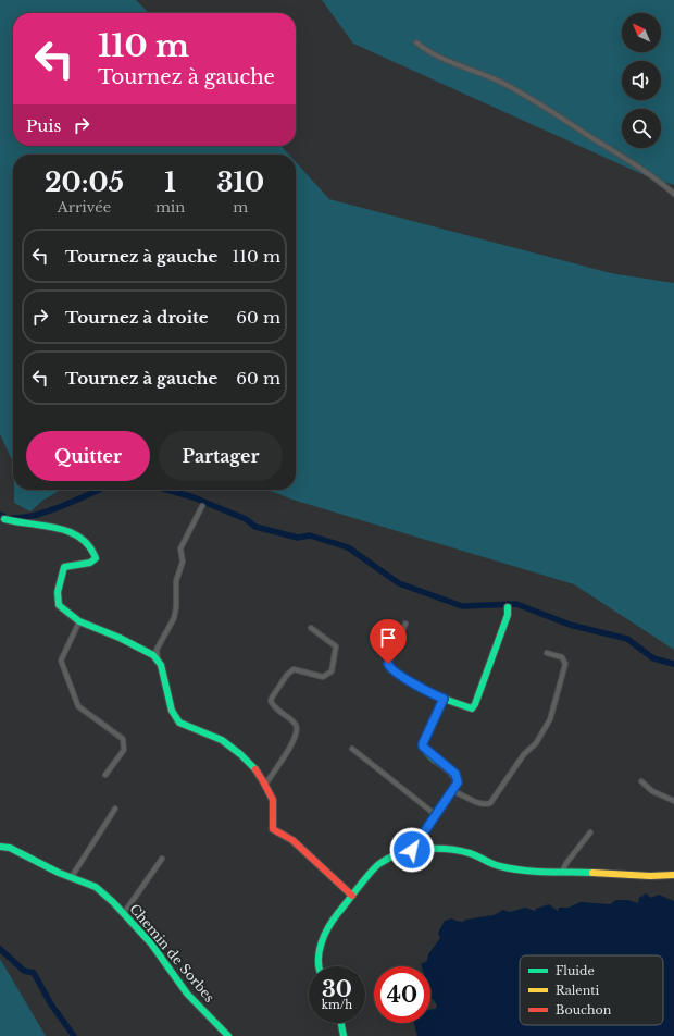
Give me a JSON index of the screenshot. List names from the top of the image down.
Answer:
{
  "streets": {
    "street": ["Chemin de Sorbes"]
  },
  "legend": ["Fluide", "Ralenti", "Bouchon"],
  "north": "top left",
  "page": {
    "turn": ["110 m", "Tournez à gauche"],
    "then": "Puis",
    "eta": [
      "20:05",
      "Arrivée",
      "1",
      "min",
      "310",
      "m"
    ],
    "list": [
      {
        "name": "Tournez à gauche",
        "value": "110 m"
      },
      {
        "name": "Tournez à droite",
        "value": "60 m"
      },
      {
        "name": "Tournez à gauche",
        "value": "60 m"
      }
    ],
    "buttons": ["Quitter", "Partager"],
    "speed": "30 km/h",
    "limit": "40"
  }
}
